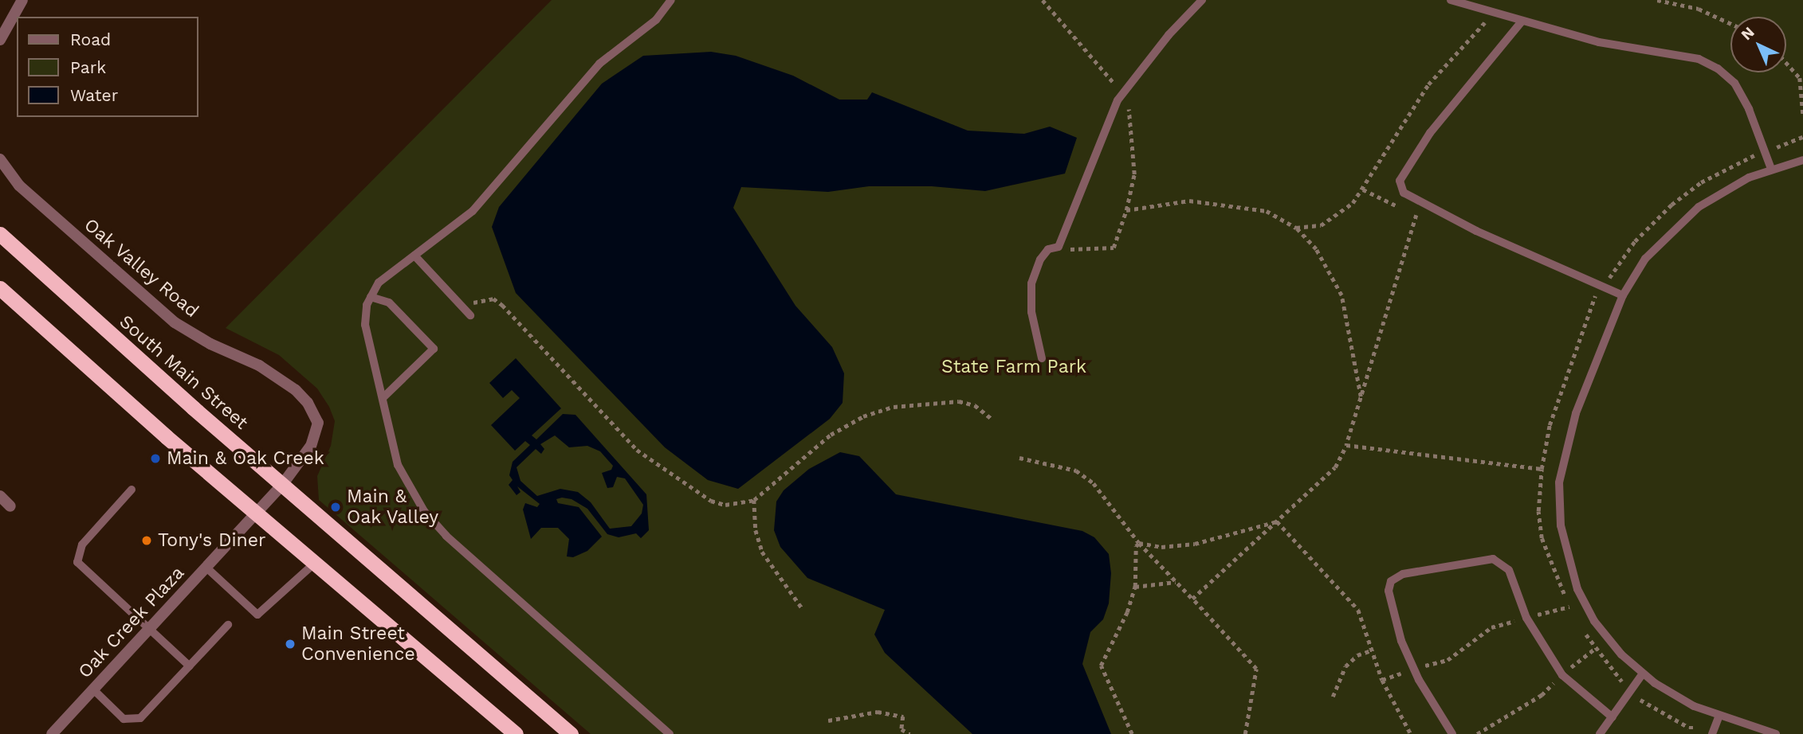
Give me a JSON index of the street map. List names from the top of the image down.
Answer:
{
  "streets": {
    "highway": ["South Main Street"],
    "street": ["Oak Valley Road", "Oak Creek Plaza"]
  },
  "crossings": [
    ["Oak Valley Road", "South Main Street"],
    ["Oak Valley Road", "Oak Creek Plaza"],
    ["South Main Street", "Oak Creek Plaza"]
  ],
  "parks": ["State Farm Park"],
  "places": [
    "Main & Oak Creek",
    "Main & Oak Valley",
    "Tony's Diner",
    "Main Street Convenience"
  ],
  "legend": ["Road", "Park", "Water"],
  "north": "top left"
}
